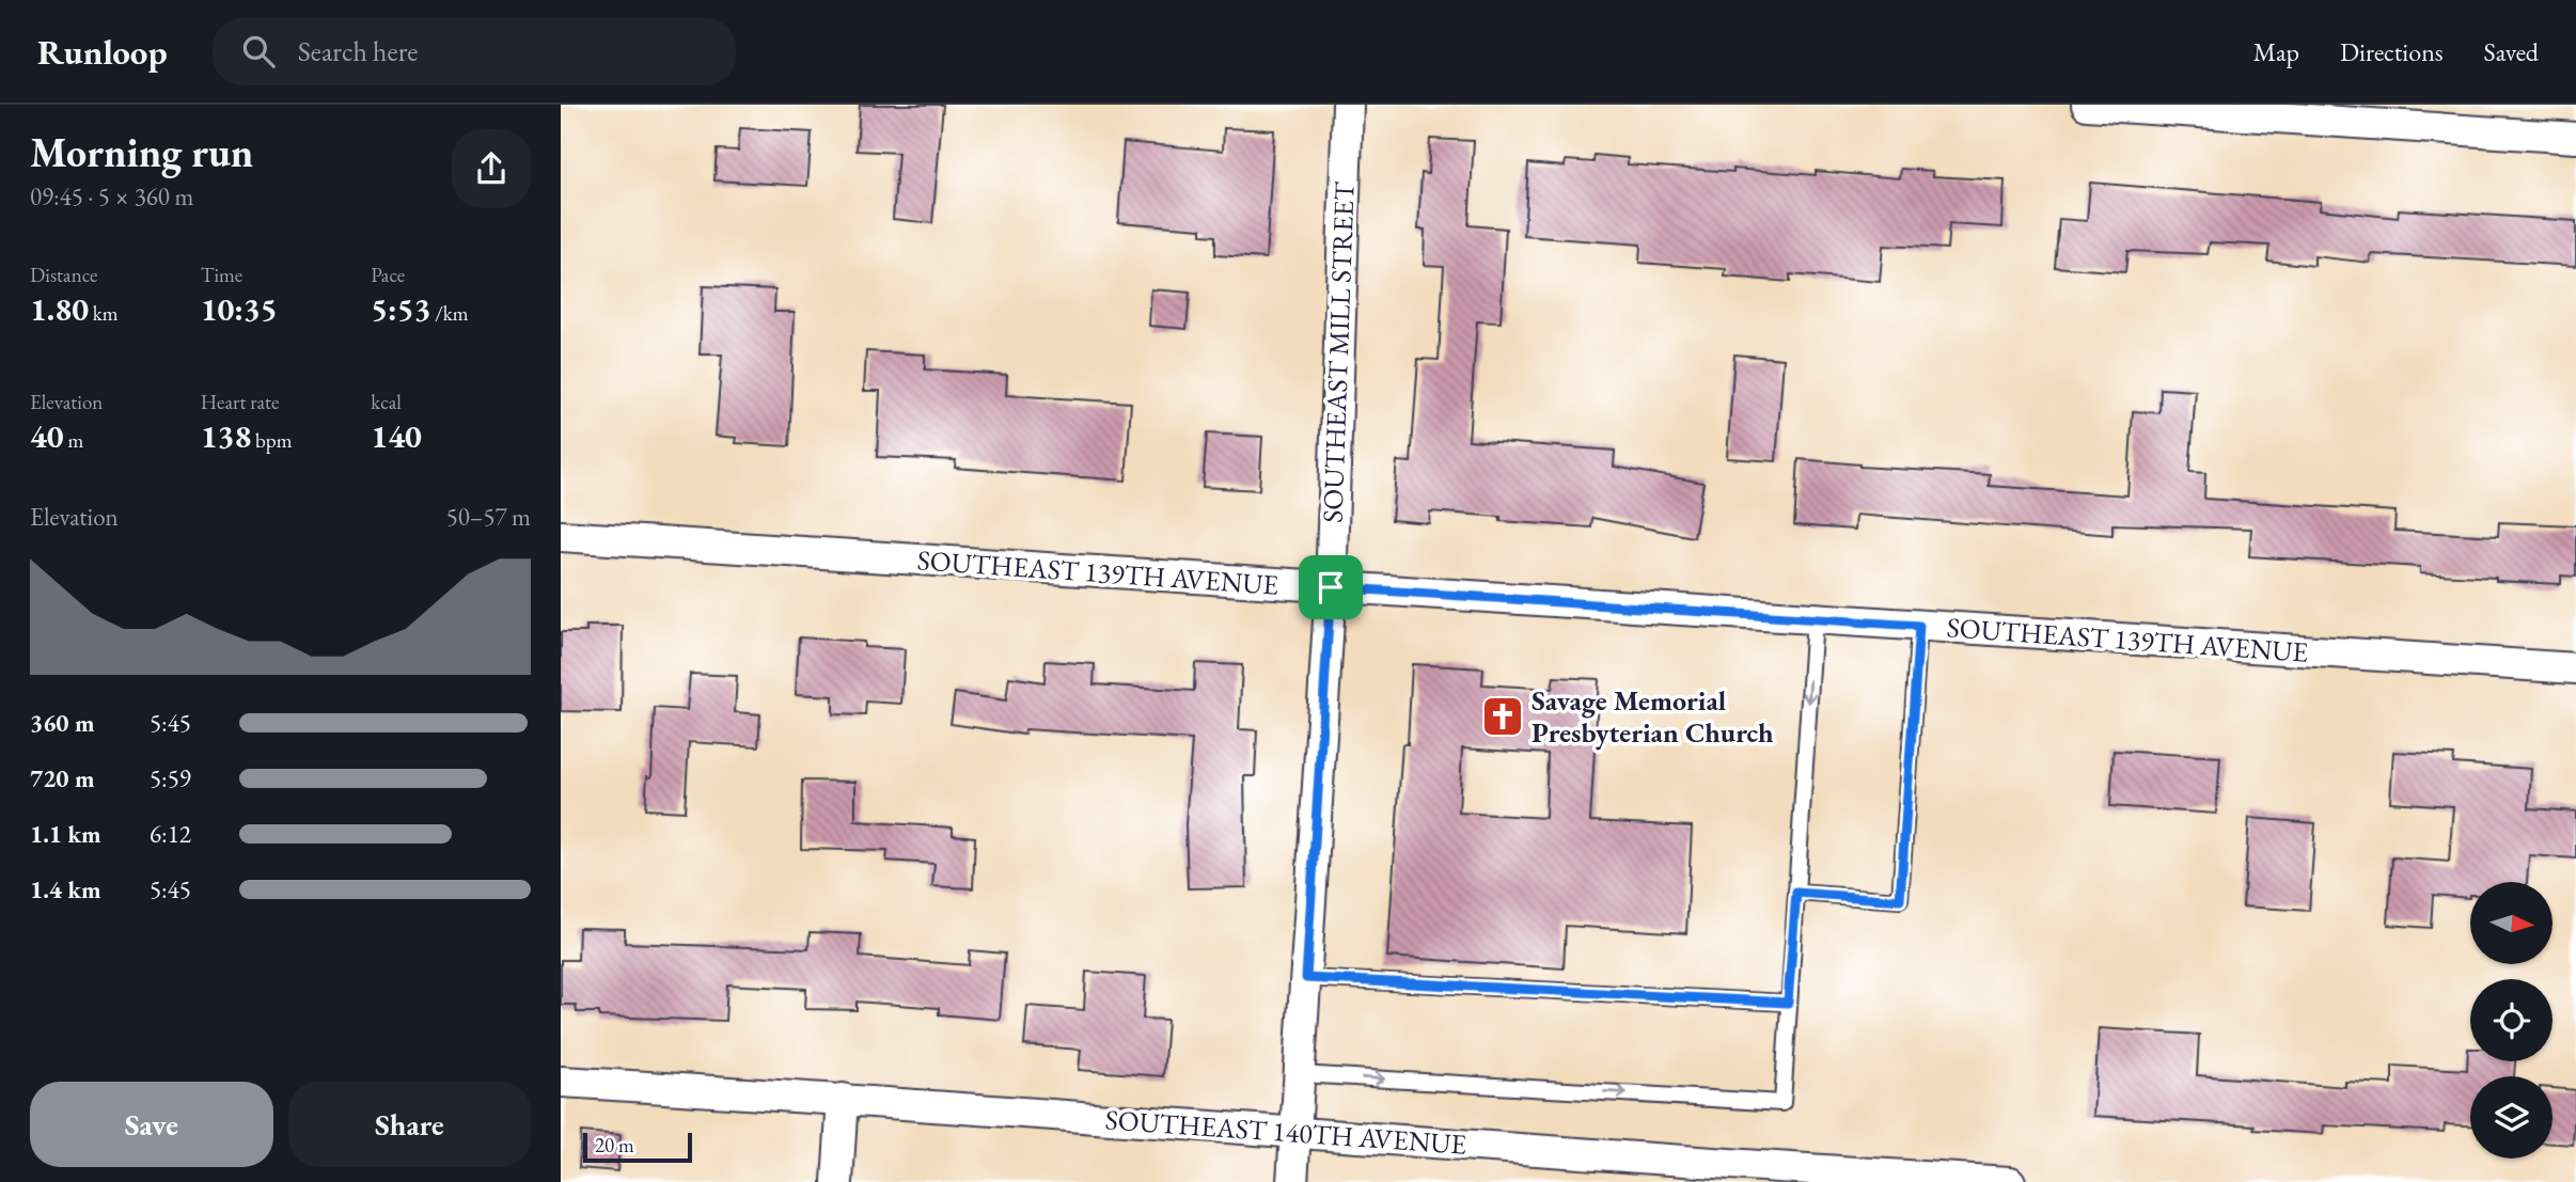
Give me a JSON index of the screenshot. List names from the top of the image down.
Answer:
{
  "streets": {
    "street": ["SOUTHEAST MILL STREET", "SOUTHEAST 139TH AVENUE", "SOUTHEAST 140TH AVENUE"]
  },
  "crossings": [
    ["SOUTHEAST MILL STREET", "SOUTHEAST 139TH AVENUE"],
    ["SOUTHEAST MILL STREET", "SOUTHEAST 140TH AVENUE"]
  ],
  "places": {
    "church": ["Savage Memorial Presbyterian Church"]
  },
  "scale_bar": "20 m",
  "north": "right",
  "page": {
    "header": "Runloop",
    "search": "Search here",
    "nav": ["Map", "Directions", "Saved"],
    "heading": ["Morning run", "09:45 · 5 × 360 m"],
    "stats": [
      ["Distance", "1.80 km"],
      ["Time", "10:35"],
      ["Pace", "5:53 /km"],
      ["Elevation", "40 m"],
      ["Heart rate", "138 bpm"],
      ["kcal", "140"]
    ],
    "chart": ["Elevation", "50–57 m"],
    "list": [
      {
        "name": "360 m",
        "note": "5:45"
      },
      {
        "name": "720 m",
        "note": "5:59"
      },
      {
        "name": "1.1 km",
        "note": "6:12"
      },
      {
        "name": "1.4 km",
        "note": "5:45"
      }
    ],
    "buttons": ["Save", "Share"],
    "scale": "20 m"
  }
}
